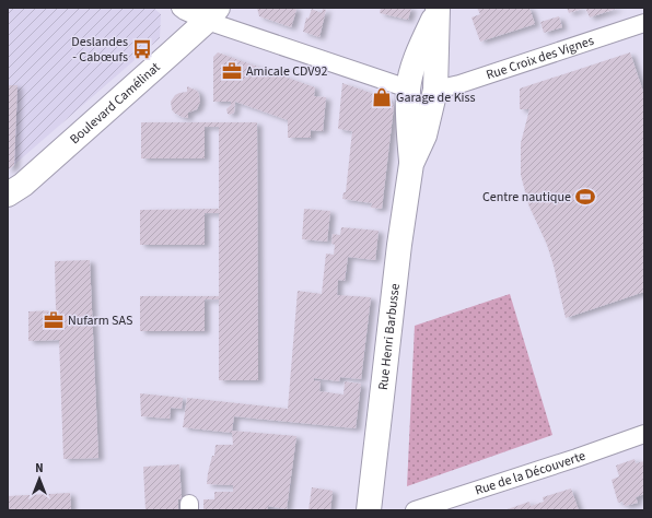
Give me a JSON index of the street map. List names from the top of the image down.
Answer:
{
  "streets": {
    "street": [
      "Rue Croix des Vignes",
      "Boulevard Camélinat",
      "Rue Henri Barbusse",
      "Rue de la Découverte"
    ]
  },
  "crossings": [
    ["Rue Croix des Vignes", "Rue Henri Barbusse"]
  ],
  "places": {
    "bus stop": ["Deslandes - Cabœufs"],
    "office": ["Amicale CDV92", "Nufarm SAS"],
    "shop": ["Garage de Kiss"],
    "sports": ["Centre nautique"]
  },
  "north": "top"
}
